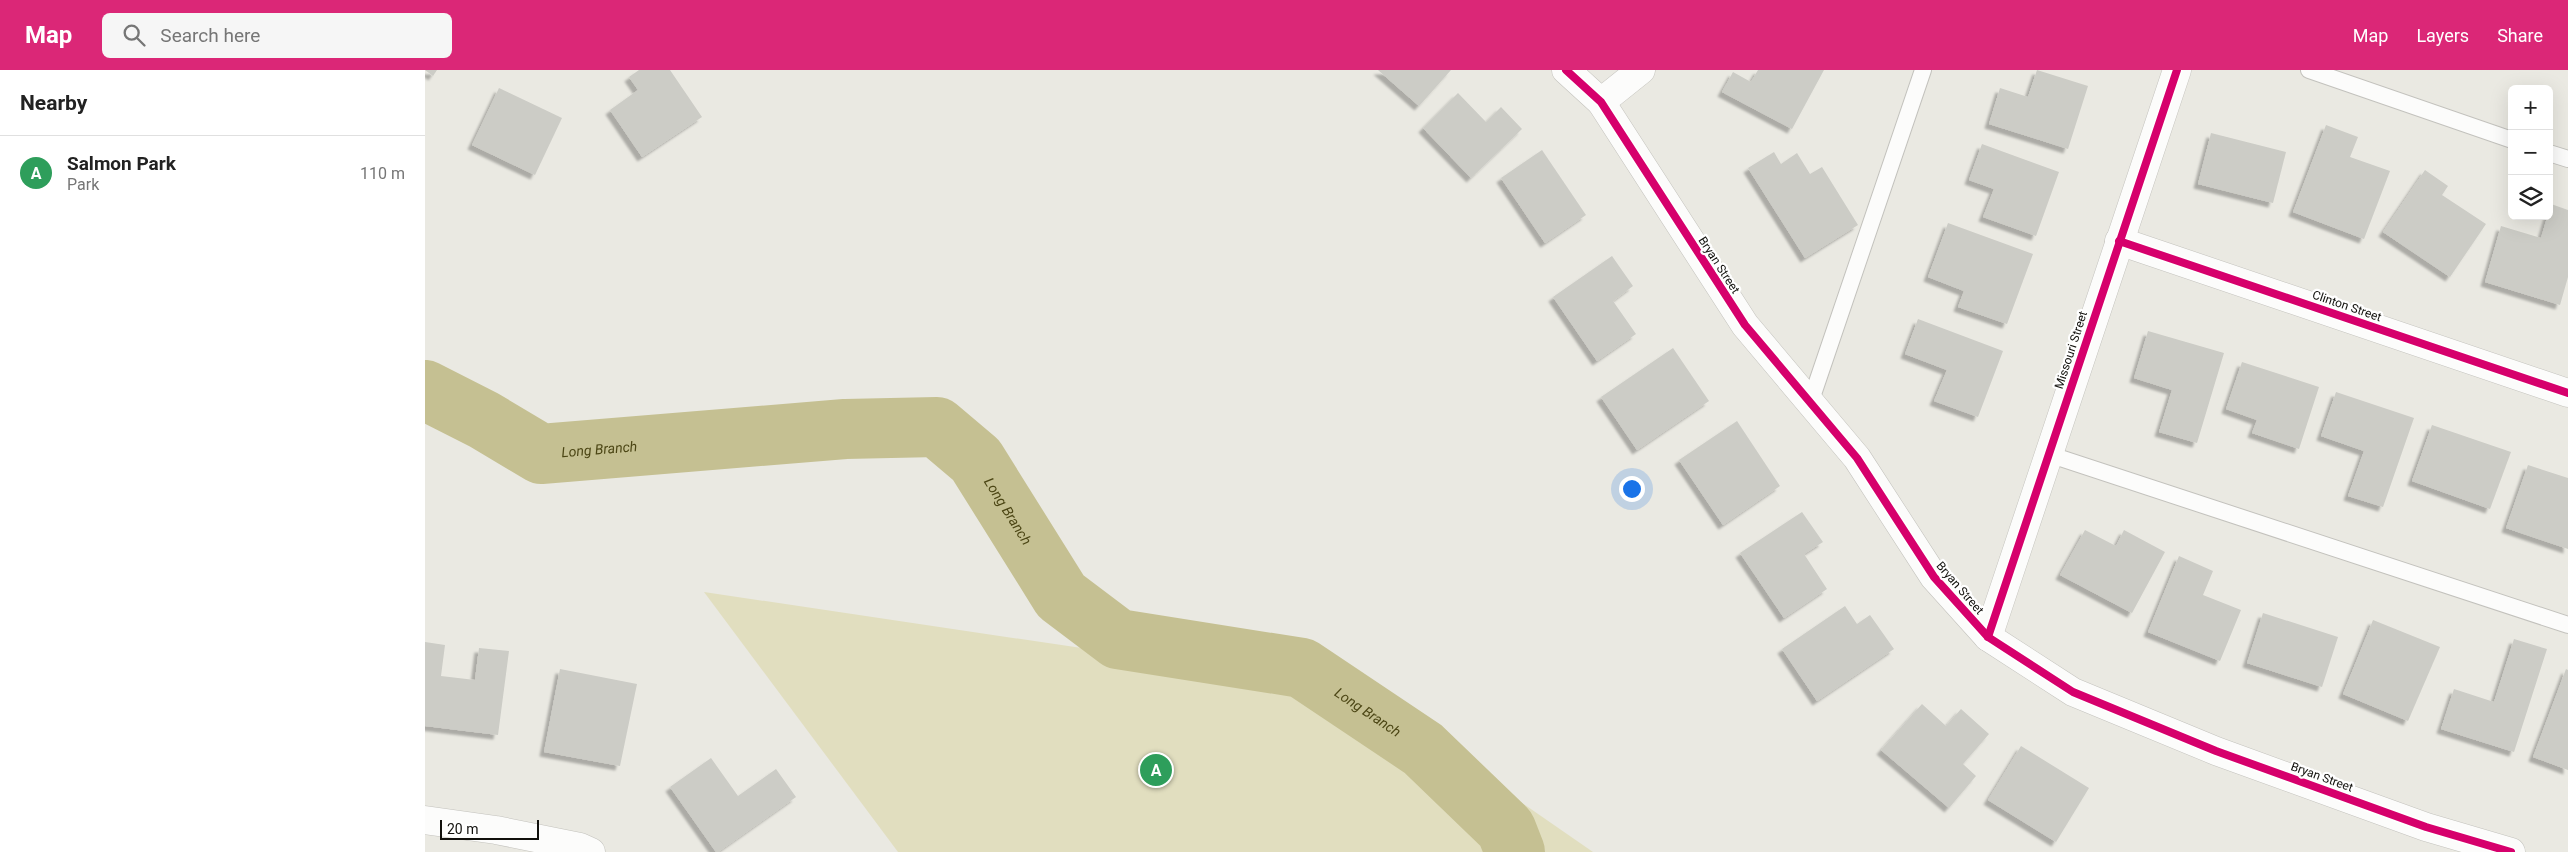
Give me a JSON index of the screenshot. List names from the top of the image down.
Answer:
{
  "streets": {
    "street": ["Bryan Street", "Clinton Street", "Missouri Street"]
  },
  "crossings": [
    ["Bryan Street", "Missouri Street"],
    ["Clinton Street", "Missouri Street"]
  ],
  "water": ["Long Branch"],
  "scale_bar": "20 m",
  "page": {
    "header": "Map",
    "search": "Search here",
    "nav": ["Map", "Layers", "Share"],
    "heading": "Nearby",
    "map_buttons": ["+", "−"],
    "list": [
      {
        "mark": "A",
        "name": "Salmon Park",
        "note": "Park",
        "value": "110 m"
      }
    ],
    "pins": "A",
    "scale": "20 m"
  }
}
